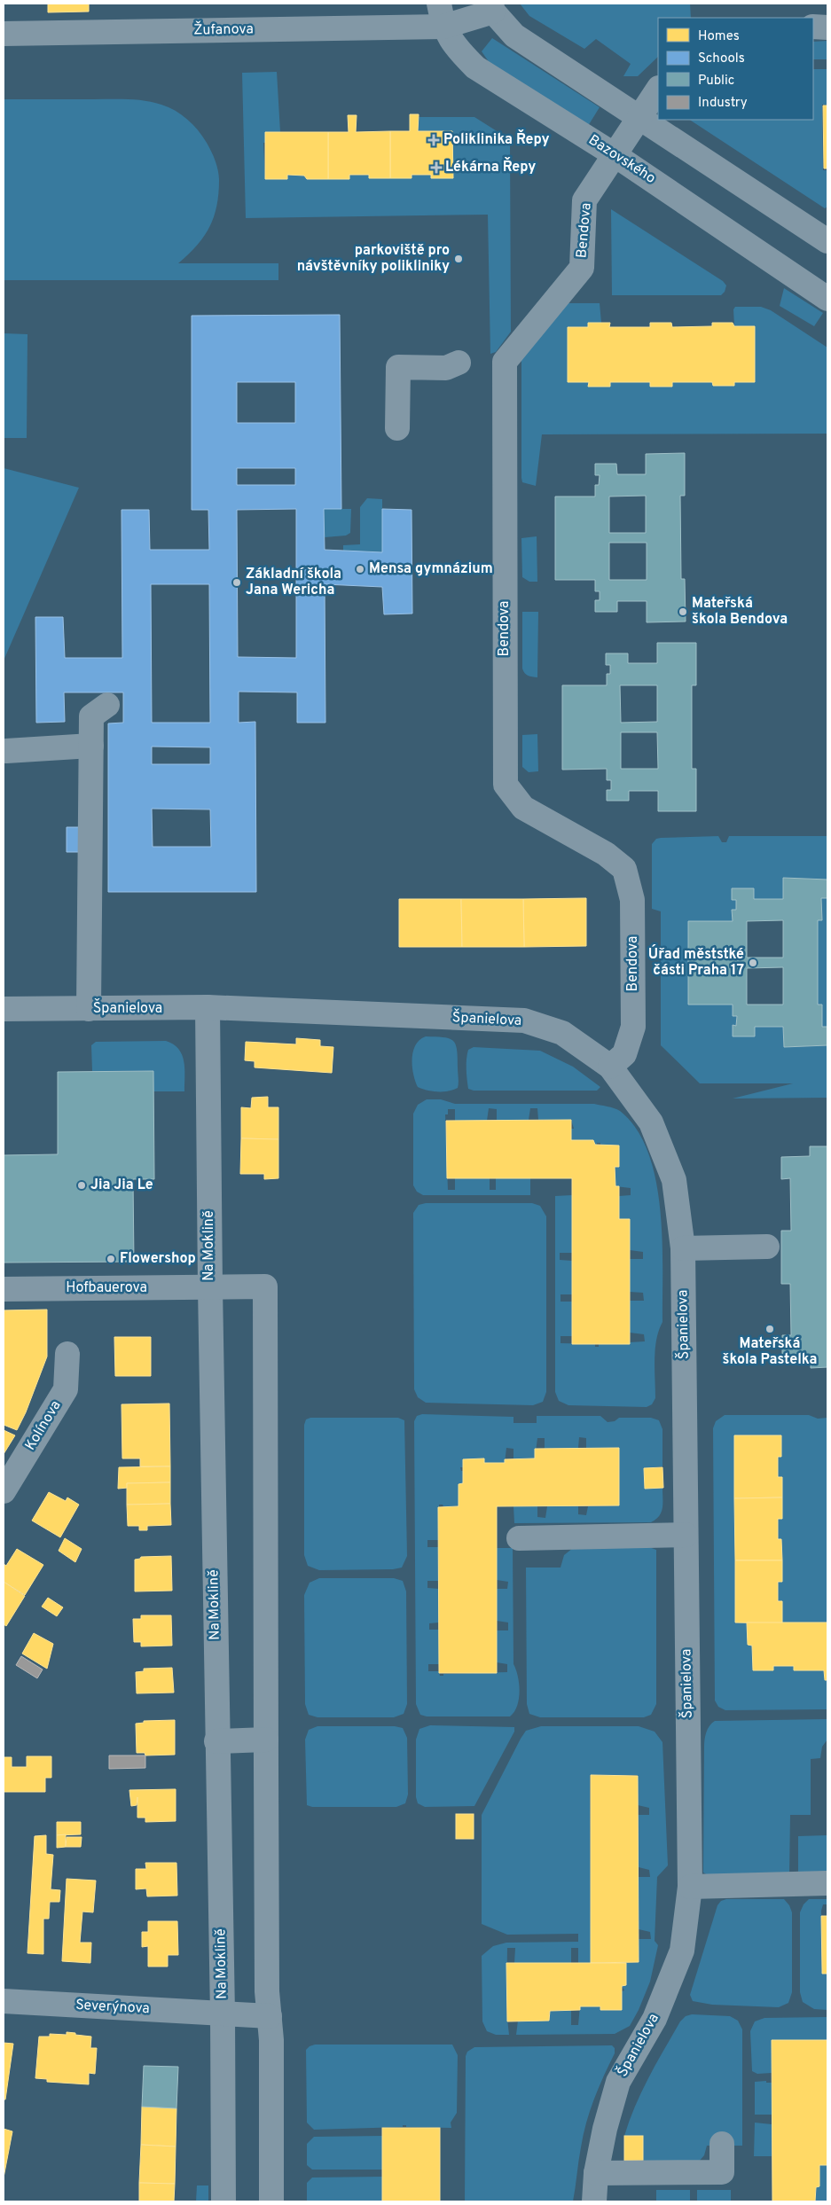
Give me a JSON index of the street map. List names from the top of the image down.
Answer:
{
  "streets": {
    "street": [
      "Žufanova",
      "Bazovského",
      "Bendova",
      "Španielova",
      "Na Moklině",
      "Hofbauerova",
      "Kolínova",
      "Severýnova"
    ]
  },
  "crossings": [
    ["Žufanova", "Bazovského"],
    ["Bazovského", "Bendova"],
    ["Bendova", "Španielova"],
    ["Španielova", "Na Moklině"],
    ["Na Moklině", "Hofbauerova"],
    ["Na Moklině", "Severýnova"]
  ],
  "places": {
    "health": ["Poliklinika Řepy", "Lékárna Řepy"],
    "other": [
      "parkoviště pro návštěvníky polikliniky",
      "Mensa gymnázium",
      "Základní škola Jana Wericha",
      "Mateřská škola Bendova",
      "Úřad měststké části Praha 17",
      "Jia Jia Le",
      "Flowershop",
      "Mateřská škola Pastelka"
    ]
  },
  "legend": [
    "Homes",
    "Schools",
    "Public",
    "Industry"
  ]
}
